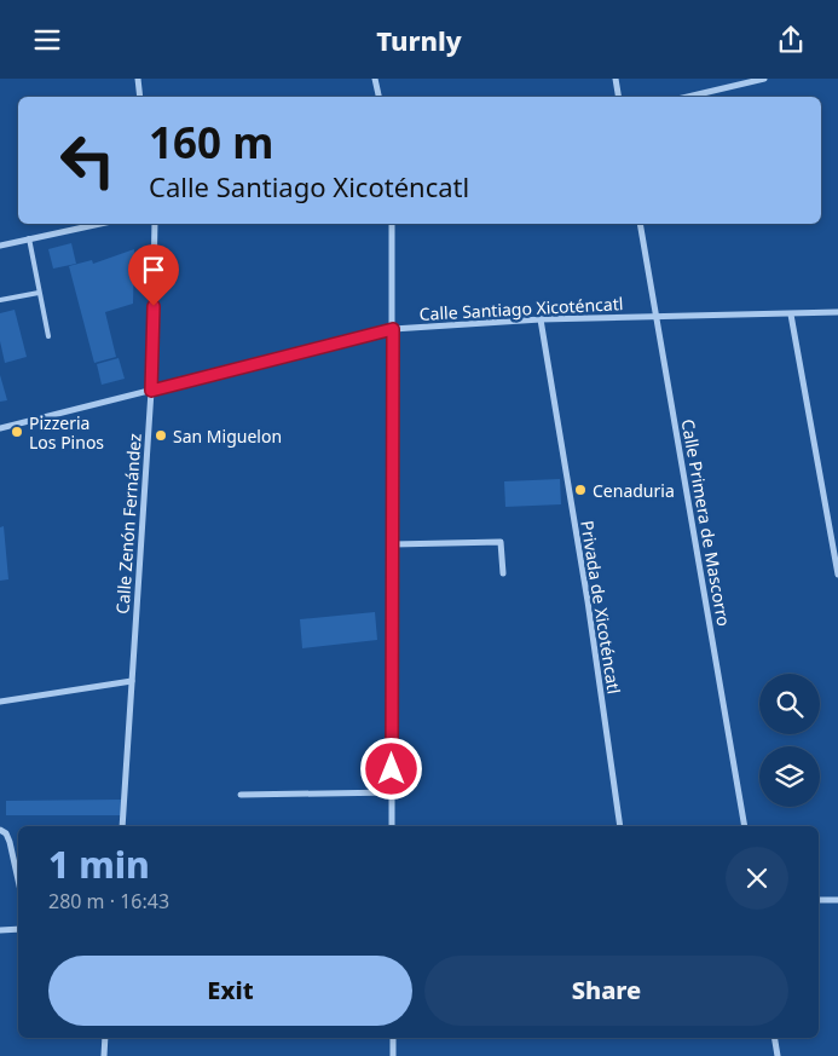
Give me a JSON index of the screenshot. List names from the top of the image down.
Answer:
{
  "streets": {
    "street": [
      "Calle Santiago Xicoténcatl",
      "Calle Primera de Mascorro",
      "Calle Zenón Fernández",
      "Privada de Xicoténcatl"
    ]
  },
  "crossings": [
    ["Calle Santiago Xicoténcatl", "Calle Primera de Mascorro"],
    ["Calle Santiago Xicoténcatl", "Calle Zenón Fernández"],
    ["Calle Santiago Xicoténcatl", "Privada de Xicoténcatl"]
  ],
  "places": ["Pizzeria Los Pinos", "San Miguelon", "Cenaduria"],
  "page": {
    "header": "Turnly",
    "turn": ["160 m", "Calle Santiago Xicoténcatl"],
    "heading": ["1 min", "280 m · 16:43"],
    "buttons": ["Exit", "Share"]
  }
}
